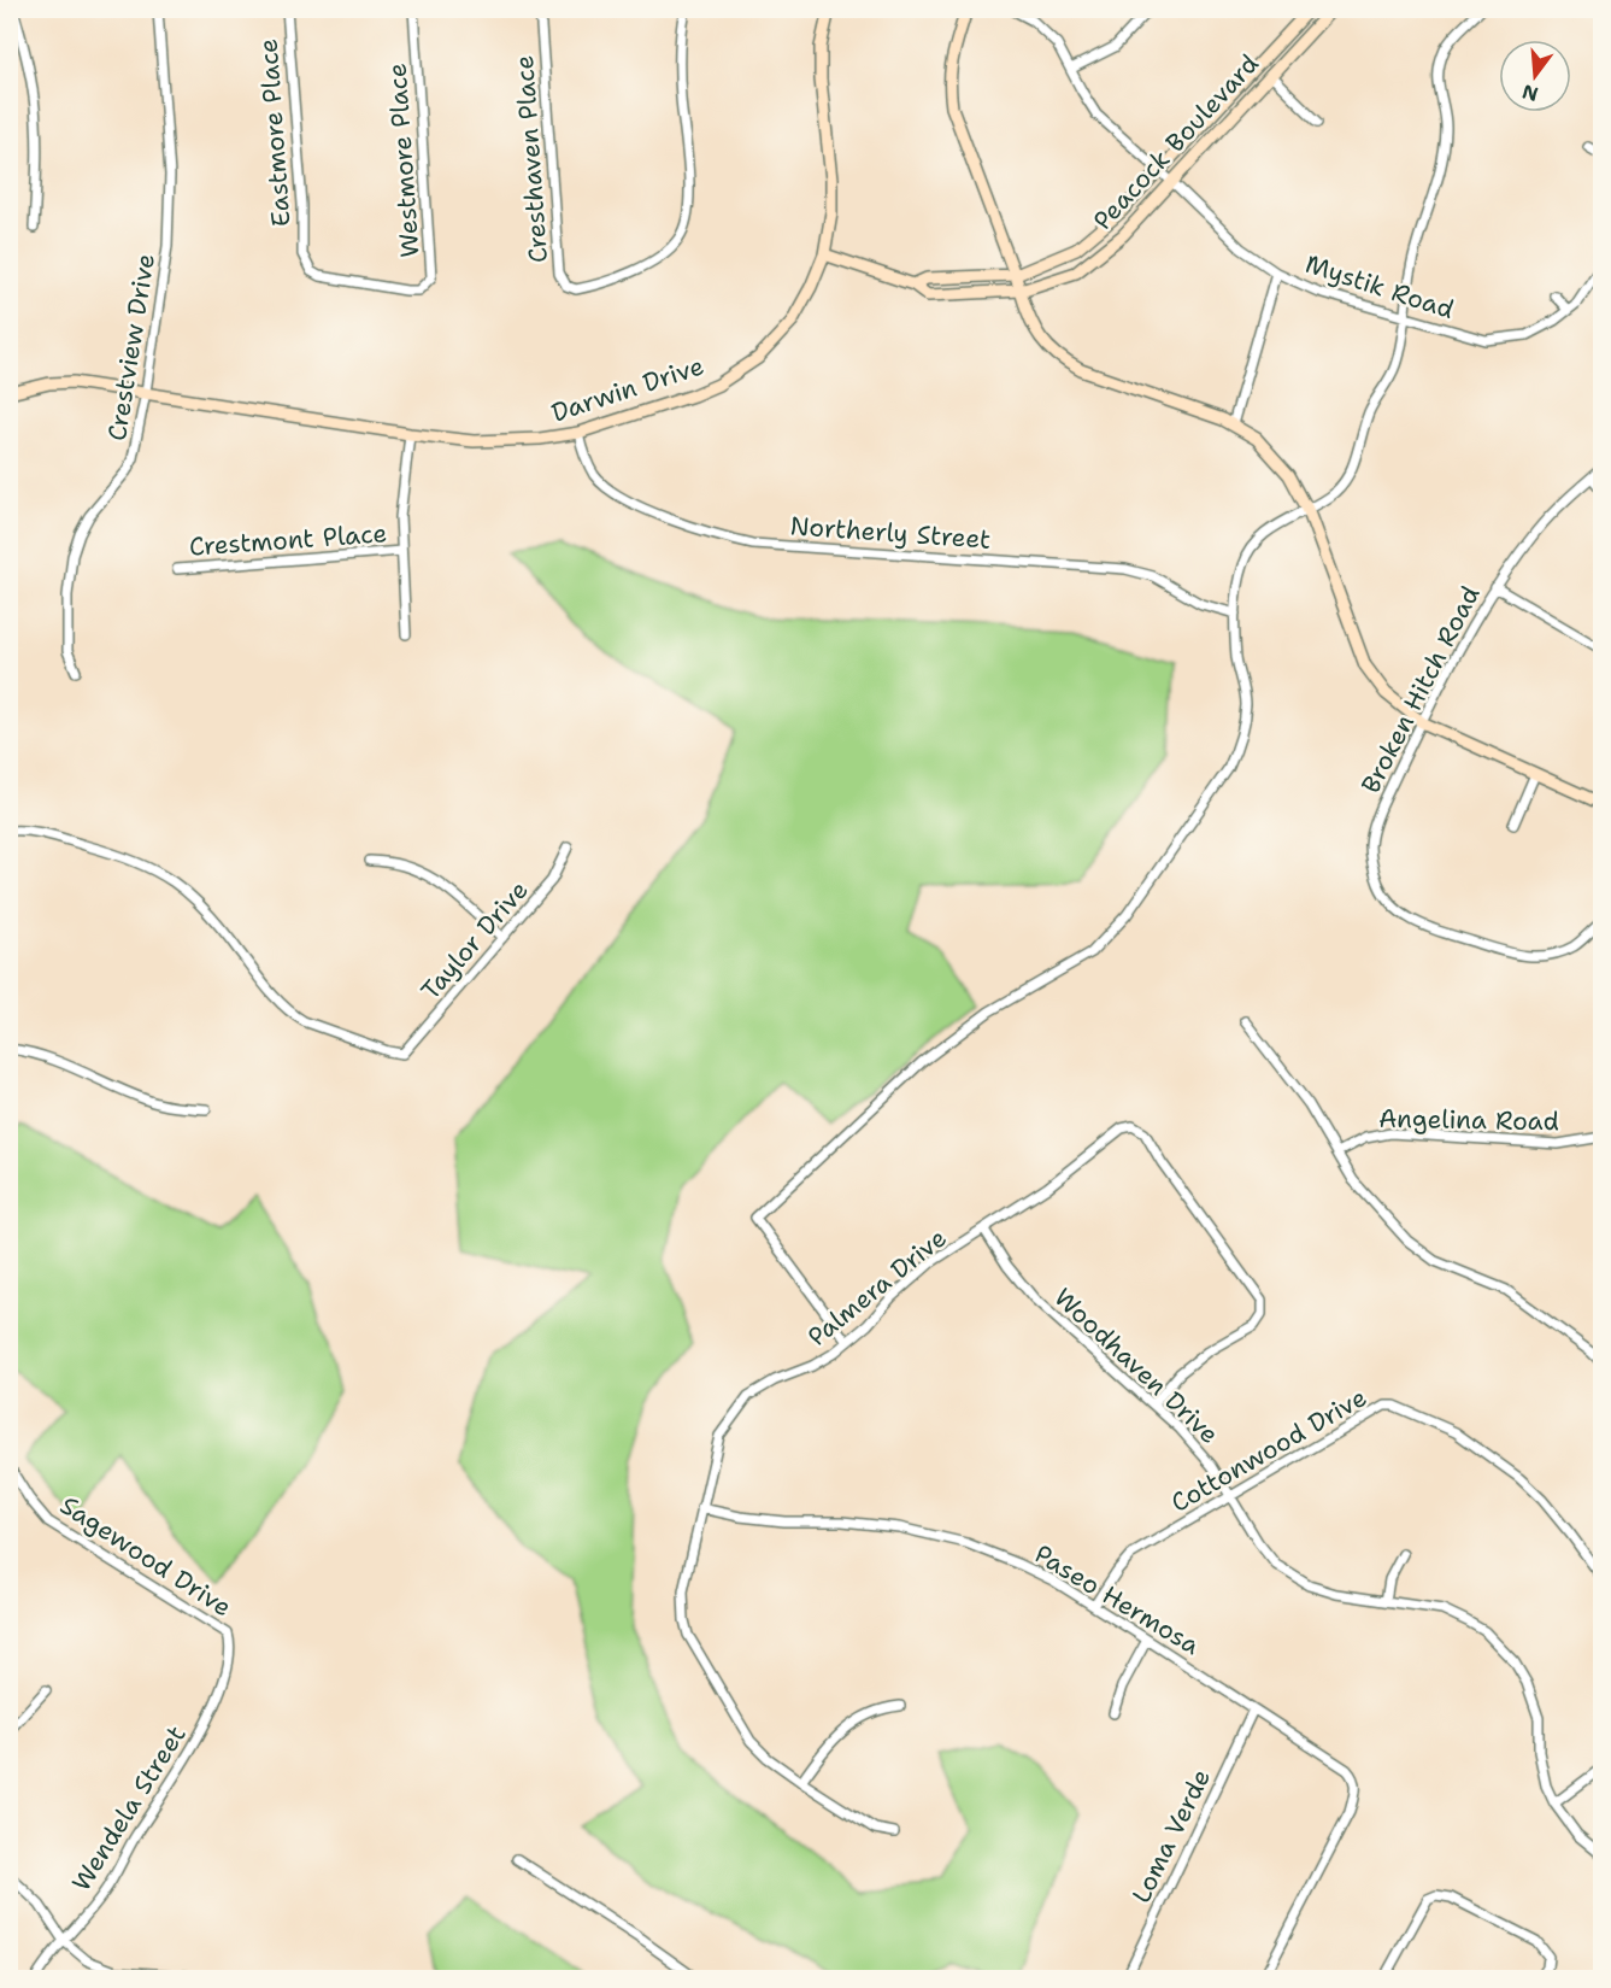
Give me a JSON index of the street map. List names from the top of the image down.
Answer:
{
  "streets": {
    "street": [
      "Eastmore Place",
      "Peacock Boulevard",
      "Cresthaven Place",
      "Westmore Place",
      "Mystik Road",
      "Crestview Drive",
      "Darwin Drive",
      "Northerly Street",
      "Crestmont Place",
      "Broken Hitch Road",
      "Taylor Drive",
      "Angelina Road",
      "Palmera Drive",
      "Woodhaven Drive",
      "Cottonwood Drive",
      "Sagewood Drive",
      "Paseo Hermosa",
      "Wendela Street",
      "Loma Verde"
    ]
  },
  "crossings": [
    ["Eastmore Place", "Westmore Place"],
    ["Peacock Boulevard", "Mystik Road"],
    ["Peacock Boulevard", "Darwin Drive"],
    ["Crestview Drive", "Darwin Drive"],
    ["Darwin Drive", "Northerly Street"],
    ["Palmera Drive", "Woodhaven Drive"],
    ["Palmera Drive", "Paseo Hermosa"],
    ["Woodhaven Drive", "Cottonwood Drive"],
    ["Cottonwood Drive", "Paseo Hermosa"],
    ["Sagewood Drive", "Wendela Street"],
    ["Paseo Hermosa", "Loma Verde"]
  ],
  "north": "bottom"
}
